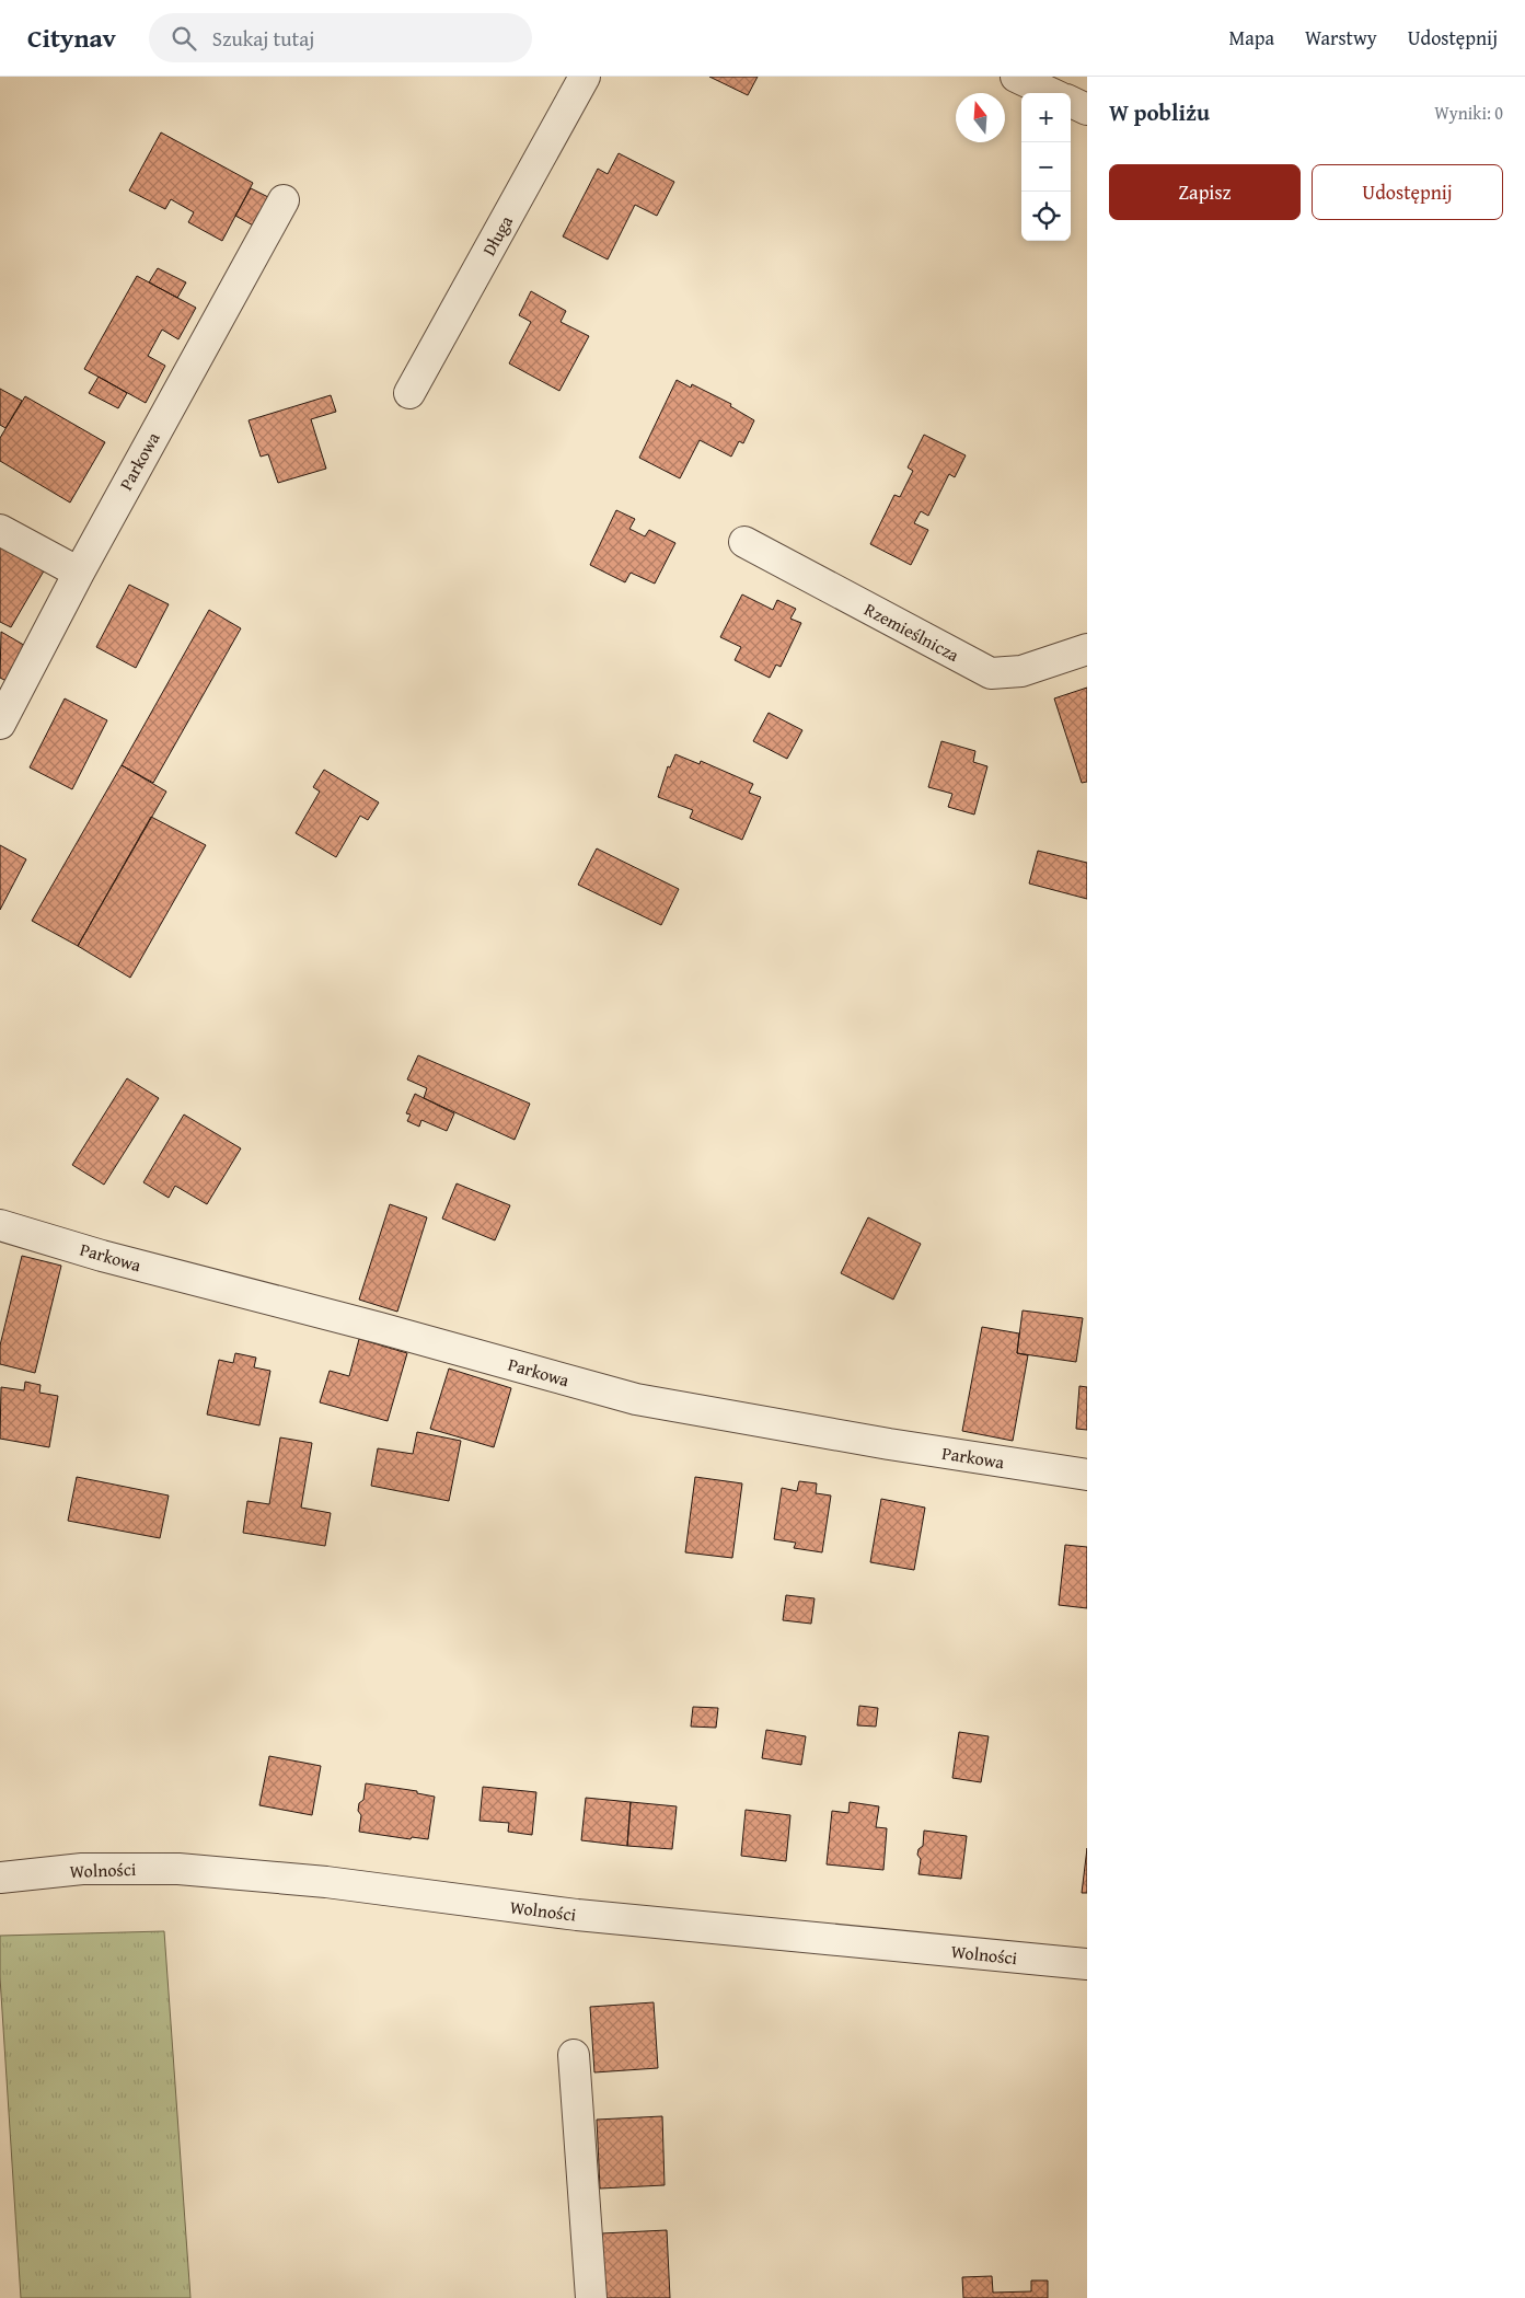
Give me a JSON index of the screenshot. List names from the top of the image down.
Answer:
{
  "streets": {
    "street": [
      "Długa",
      "Parkowa",
      "Rzemieślnicza",
      "Wolności"
    ]
  },
  "north": "top",
  "page": {
    "header": "Citynav",
    "search": "Szukaj tutaj",
    "nav": ["Mapa", "Warstwy", "Udostępnij"],
    "heading": ["W pobliżu", "Wyniki: 0"],
    "map_buttons": ["+", "−"],
    "buttons": ["Zapisz", "Udostępnij"]
  }
}
